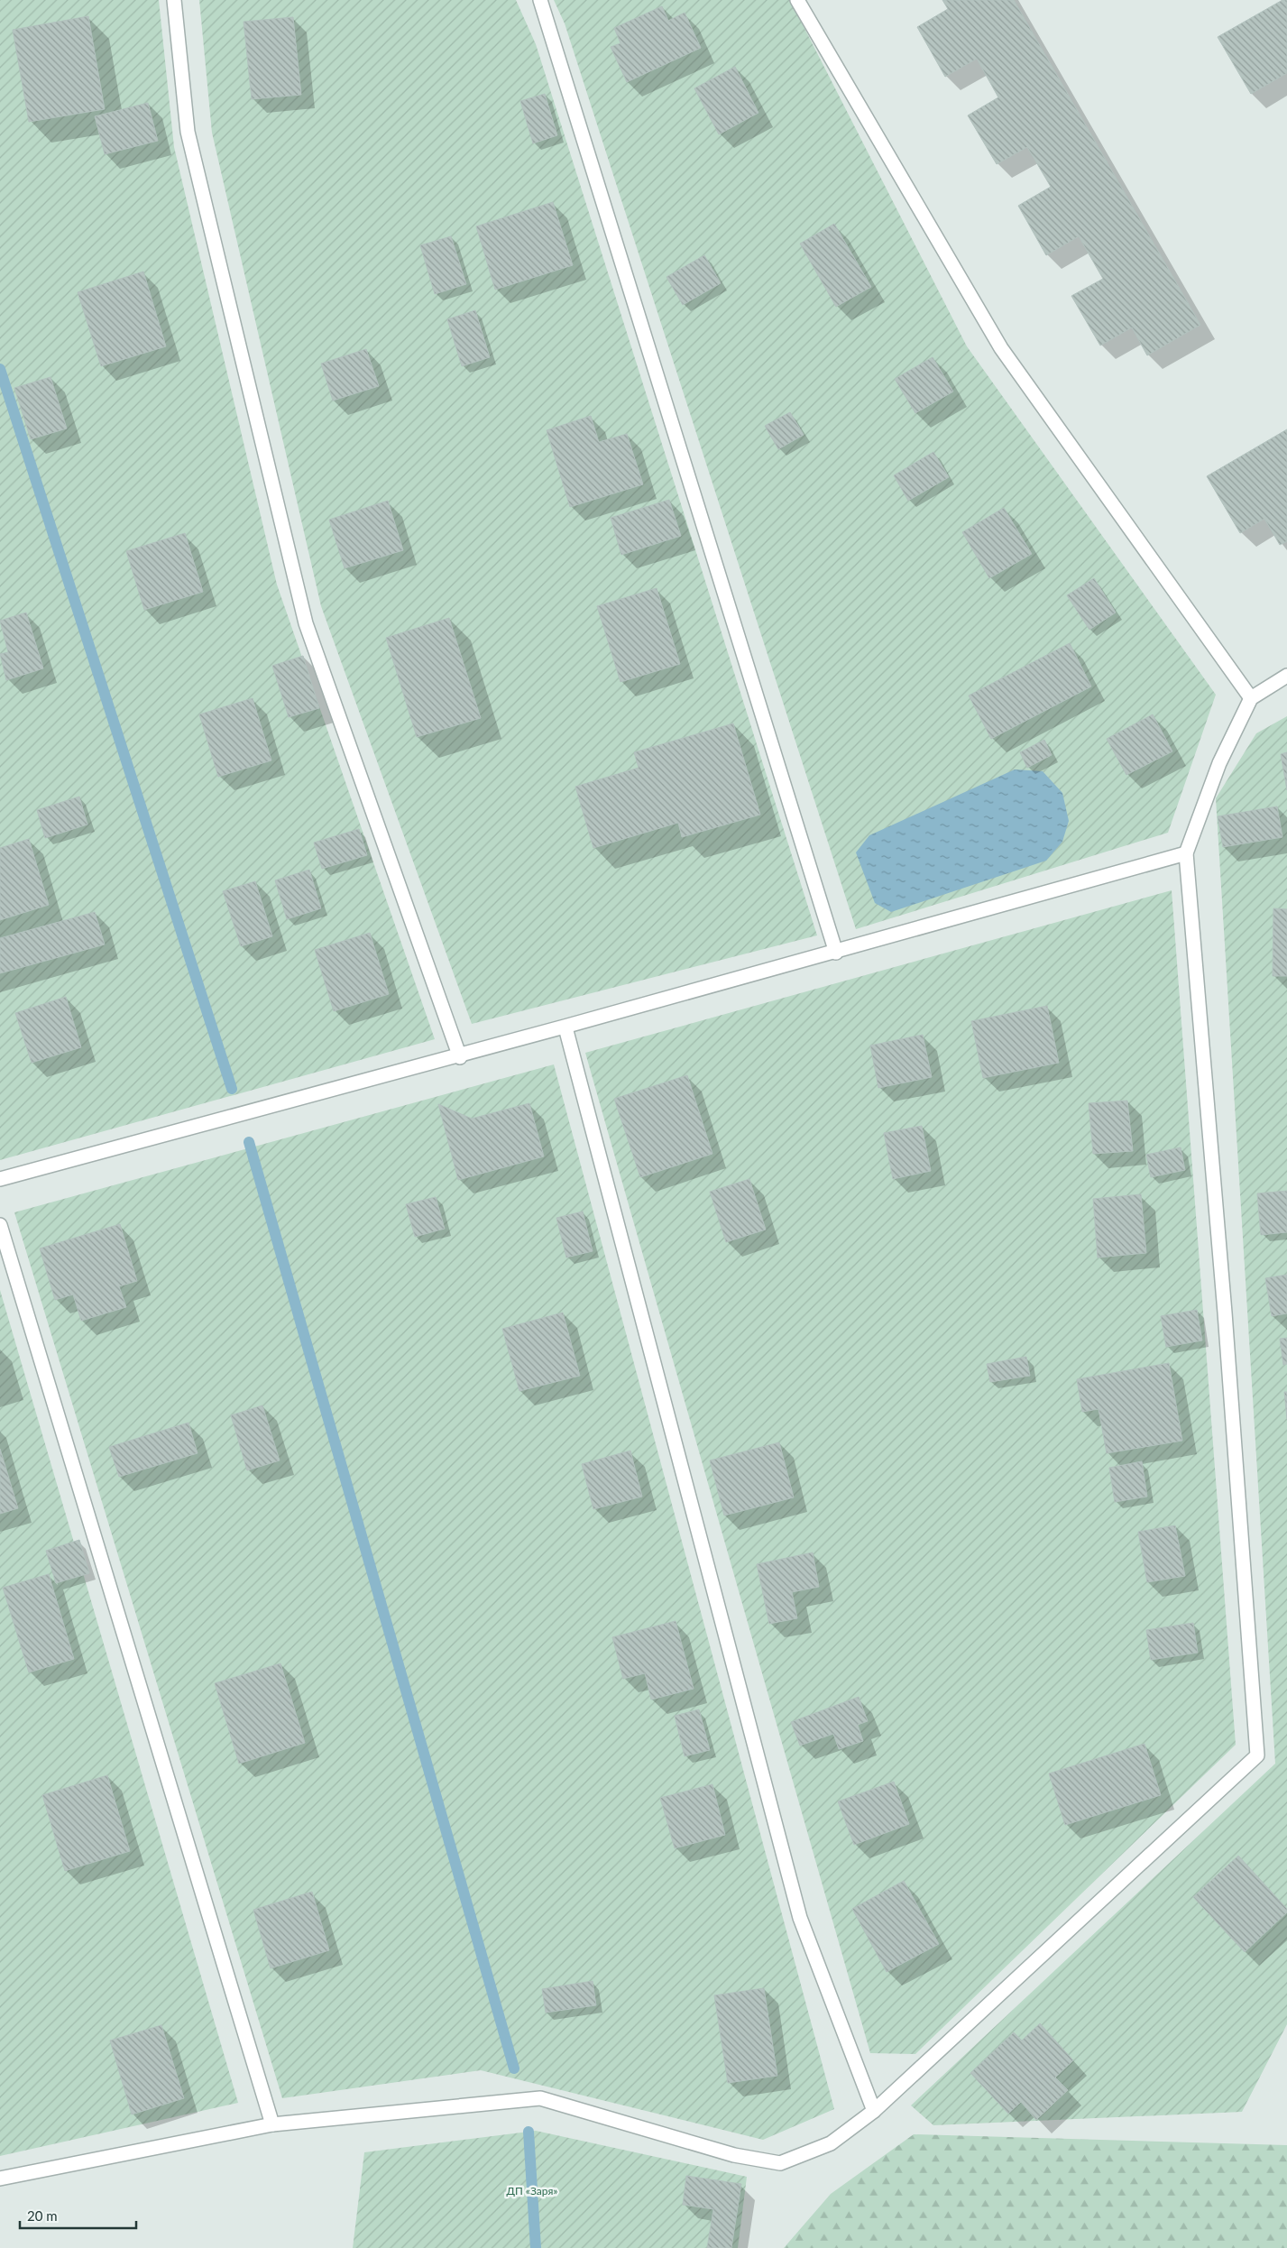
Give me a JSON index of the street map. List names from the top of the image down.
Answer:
{
  "parks": ["ДП «Заря»"],
  "scale_bar": "20 m"
}
